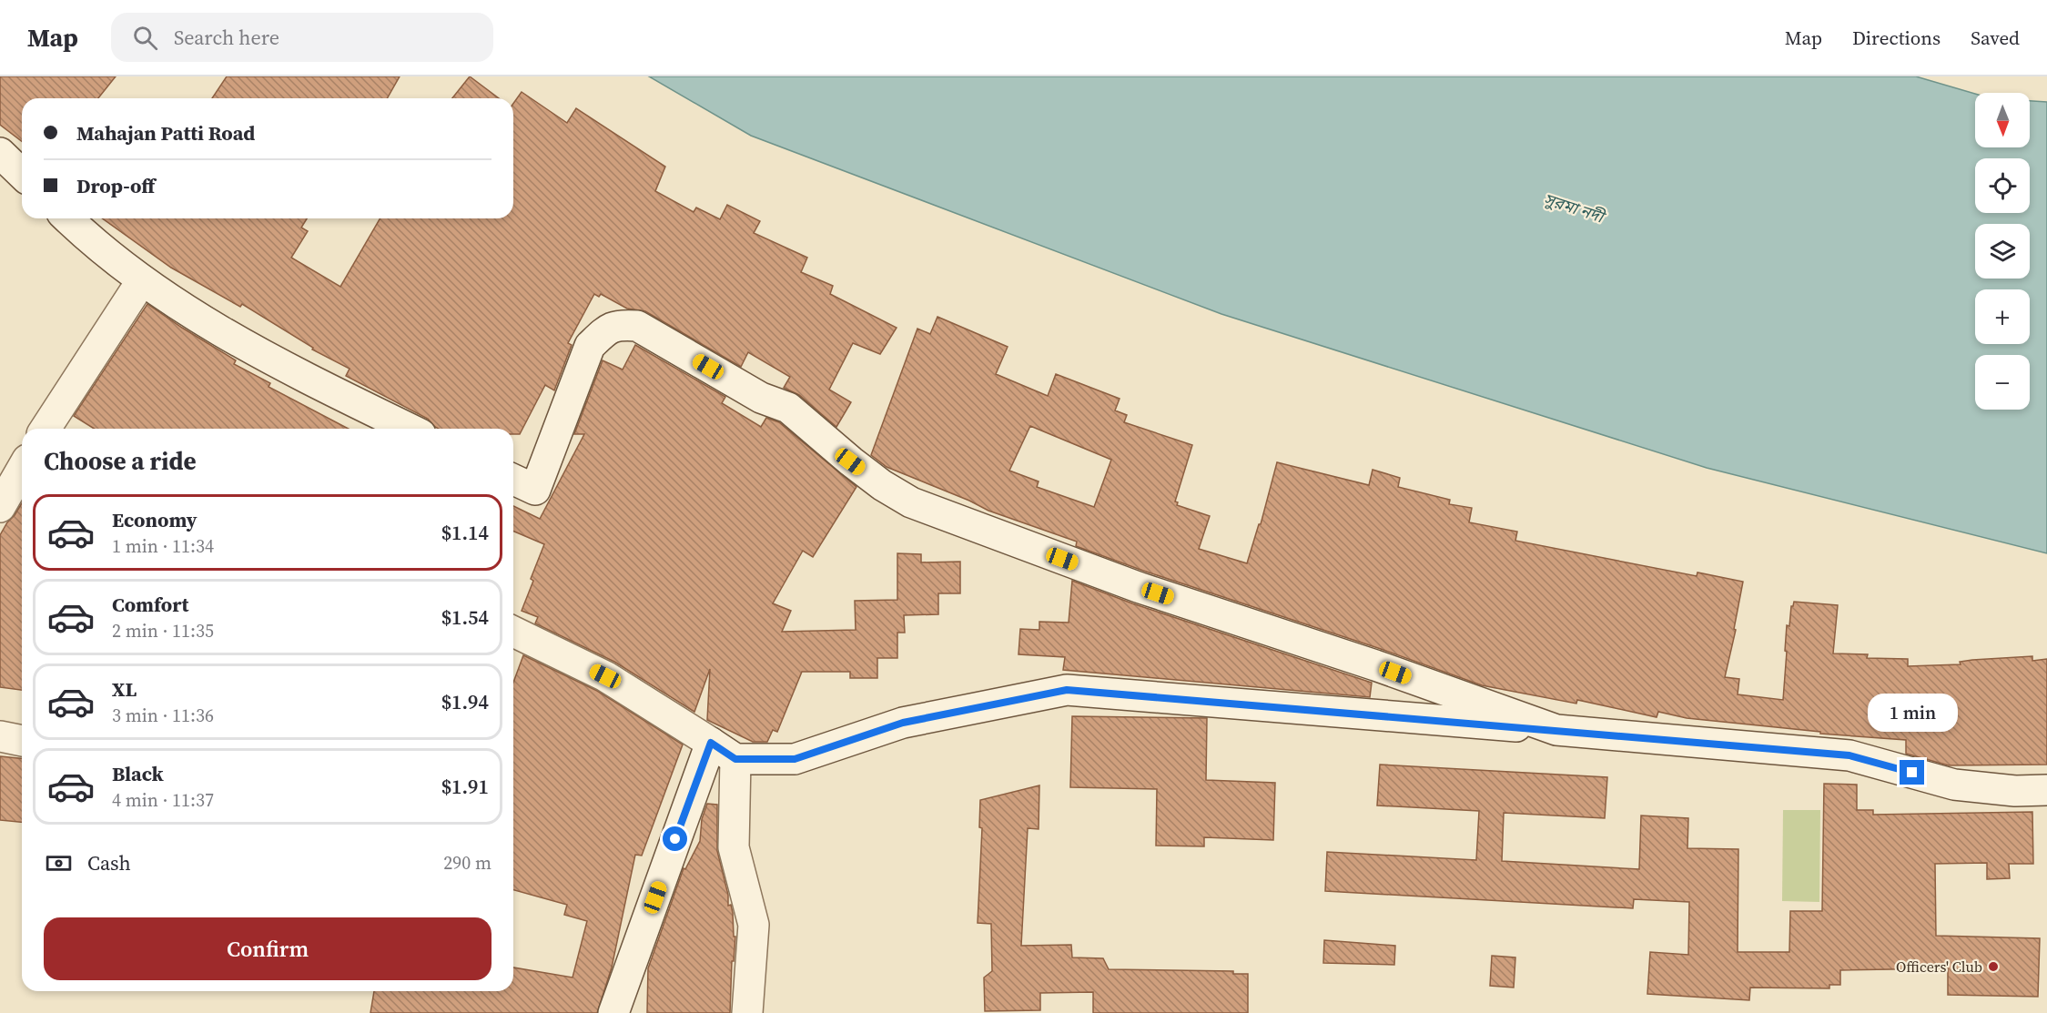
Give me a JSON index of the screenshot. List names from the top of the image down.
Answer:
{
  "water": ["সুরমা নদী"],
  "places": ["Officers' Club"],
  "north": "bottom",
  "page": {
    "header": "Map",
    "search": "Search here",
    "nav": ["Map", "Directions", "Saved"],
    "map_buttons": ["+", "−"],
    "banner": ["Mahajan Patti Road", "Drop-off"],
    "heading": "Choose a ride",
    "list": [
      {
        "name": "Economy",
        "note": "1 min · 11:34",
        "value": "$1.14"
      },
      {
        "name": "Comfort",
        "note": "2 min · 11:35",
        "value": "$1.54"
      },
      {
        "name": "XL",
        "note": "3 min · 11:36",
        "value": "$1.94"
      },
      {
        "name": "Black",
        "note": "4 min · 11:37",
        "value": "$1.91"
      }
    ],
    "bubble": "1 min",
    "pay": ["Cash", "290 m"],
    "buttons": "Confirm"
  }
}
